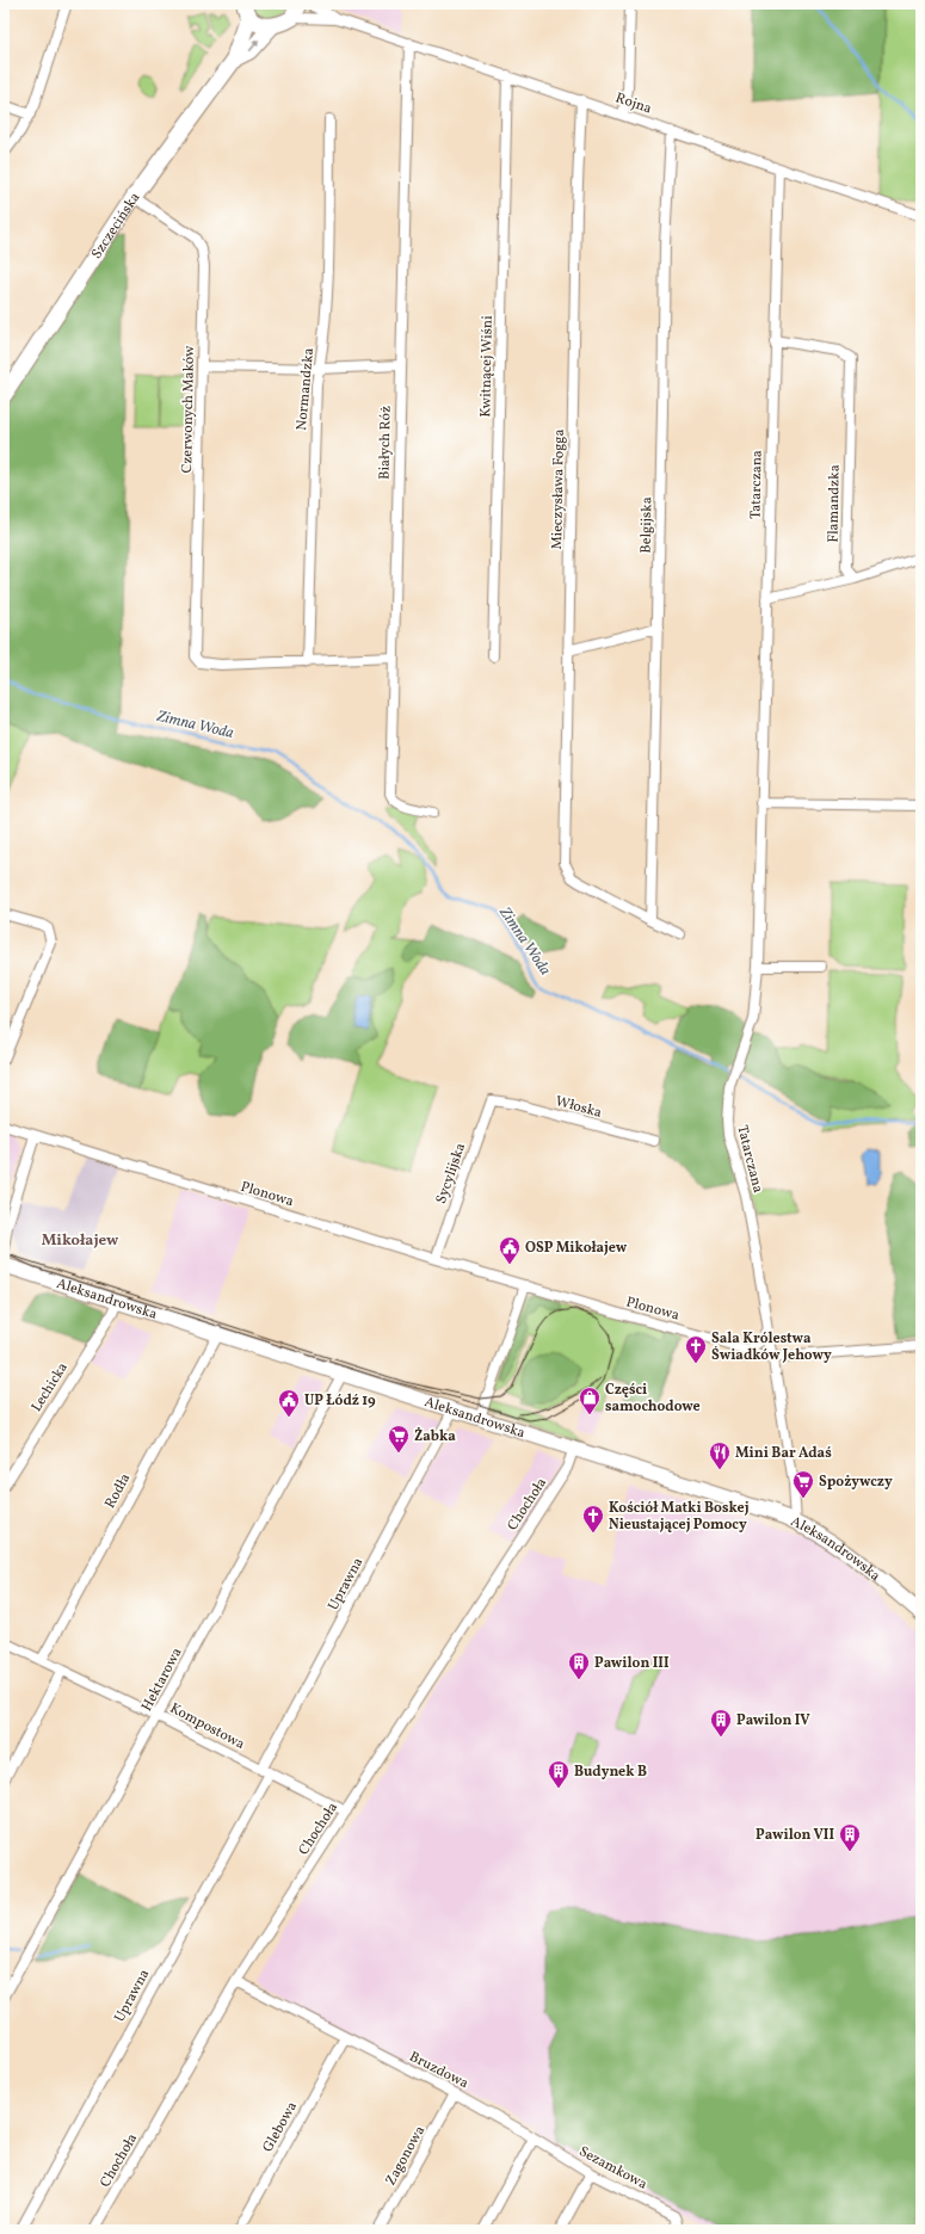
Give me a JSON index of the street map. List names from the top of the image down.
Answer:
{
  "streets": {
    "main road": ["Szczecińska", "Aleksandrowska"],
    "street": [
      "Rojna",
      "Kwitnącej Wiśni",
      "Normandzka",
      "Czerwonych Maków",
      "Białych Róż",
      "Tatarczana",
      "Mieczysława Fogga",
      "Flamandzka",
      "Belgijska",
      "Włoska",
      "Sycylijska",
      "Plonowa",
      "Lechicka",
      "Rodła",
      "Chochoła",
      "Uprawna",
      "Hektarowa",
      "Kompostowa",
      "Bruzdowa",
      "Glebowa",
      "Zagonowa",
      "Sezamkowa"
    ]
  },
  "crossings": [
    ["Rojna", "Kwitnącej Wiśni"],
    ["Rojna", "Białych Róż"],
    ["Rojna", "Tatarczana"],
    ["Rojna", "Mieczysława Fogga"],
    ["Rojna", "Belgijska"],
    ["Szczecińska", "Czerwonych Maków"],
    ["Normandzka", "Czerwonych Maków"],
    ["Tatarczana", "Flamandzka"],
    ["Tatarczana", "Plonowa"],
    ["Tatarczana", "Aleksandrowska"],
    ["Mieczysława Fogga", "Belgijska"],
    ["Włoska", "Sycylijska"],
    ["Sycylijska", "Plonowa"],
    ["Aleksandrowska", "Lechicka"],
    ["Aleksandrowska", "Rodła"],
    ["Aleksandrowska", "Chochoła"],
    ["Aleksandrowska", "Uprawna"],
    ["Aleksandrowska", "Hektarowa"],
    ["Rodła", "Kompostowa"],
    ["Chochoła", "Kompostowa"],
    ["Chochoła", "Bruzdowa"],
    ["Uprawna", "Kompostowa"],
    ["Hektarowa", "Kompostowa"],
    ["Bruzdowa", "Glebowa"],
    ["Bruzdowa", "Zagonowa"],
    ["Bruzdowa", "Sezamkowa"]
  ],
  "districts": ["Mikołajew"],
  "water": ["Zimna Woda"],
  "places": {
    "public building": ["OSP Mikołajew", "UP Łódź 19"],
    "church": ["Sala Królestwa Świadków Jehowy", "Kościół Matki Boskej Nieustającej Pomocy"],
    "shop": ["Części samochodowe"],
    "supermarket": ["Żabka", "Spożywczy"],
    "restaurant": ["Mini Bar Adaś"],
    "building": [
      "Pawilon III",
      "Pawilon IV",
      "Budynek B",
      "Pawilon VII"
    ]
  }
}
